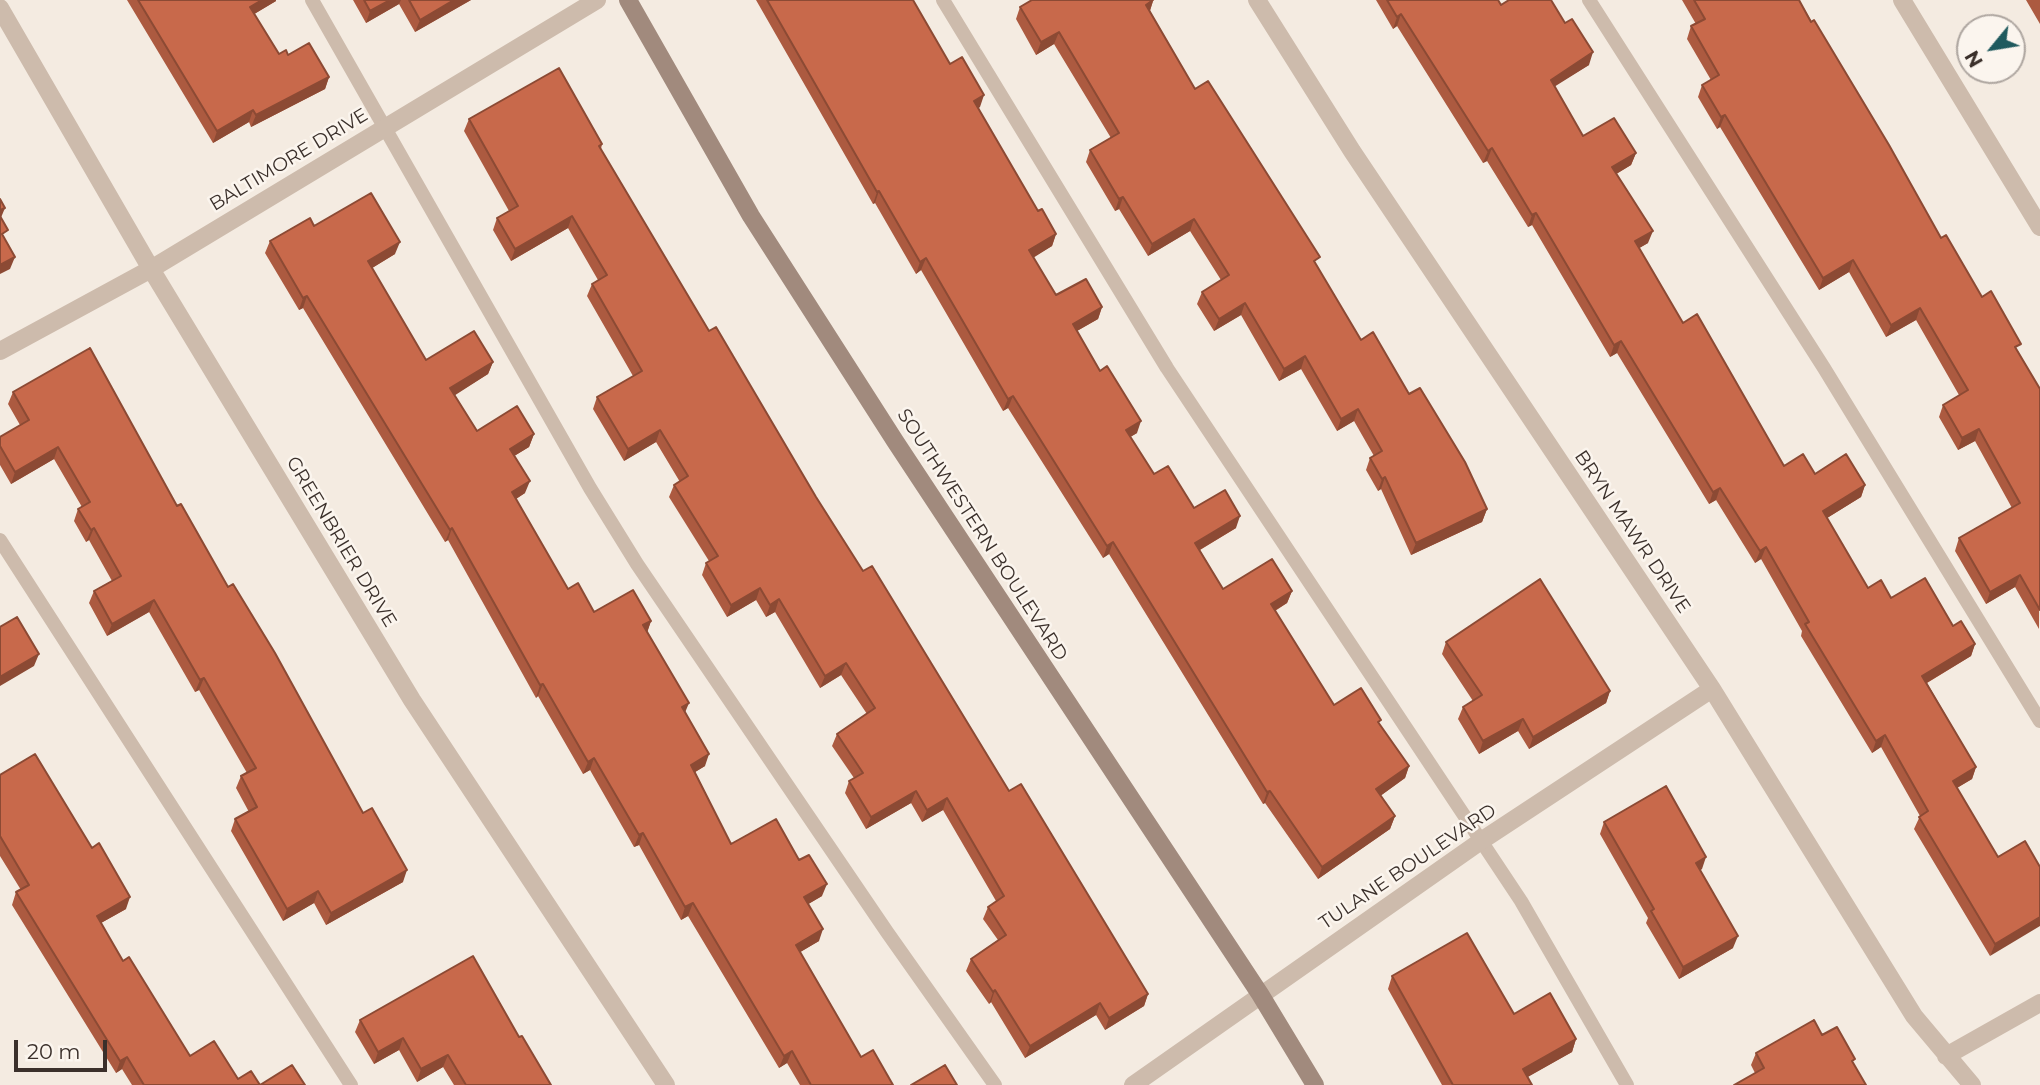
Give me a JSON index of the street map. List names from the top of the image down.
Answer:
{
  "streets": {
    "street": [
      "BALTIMORE DRIVE",
      "BRYN MAWR DRIVE",
      "SOUTHWESTERN BOULEVARD",
      "GREENBRIER DRIVE",
      "TULANE BOULEVARD"
    ]
  },
  "crossings": [
    ["BALTIMORE DRIVE", "GREENBRIER DRIVE"],
    ["BRYN MAWR DRIVE", "TULANE BOULEVARD"],
    ["SOUTHWESTERN BOULEVARD", "TULANE BOULEVARD"]
  ],
  "scale_bar": "20 m",
  "north": "bottom left"
}
